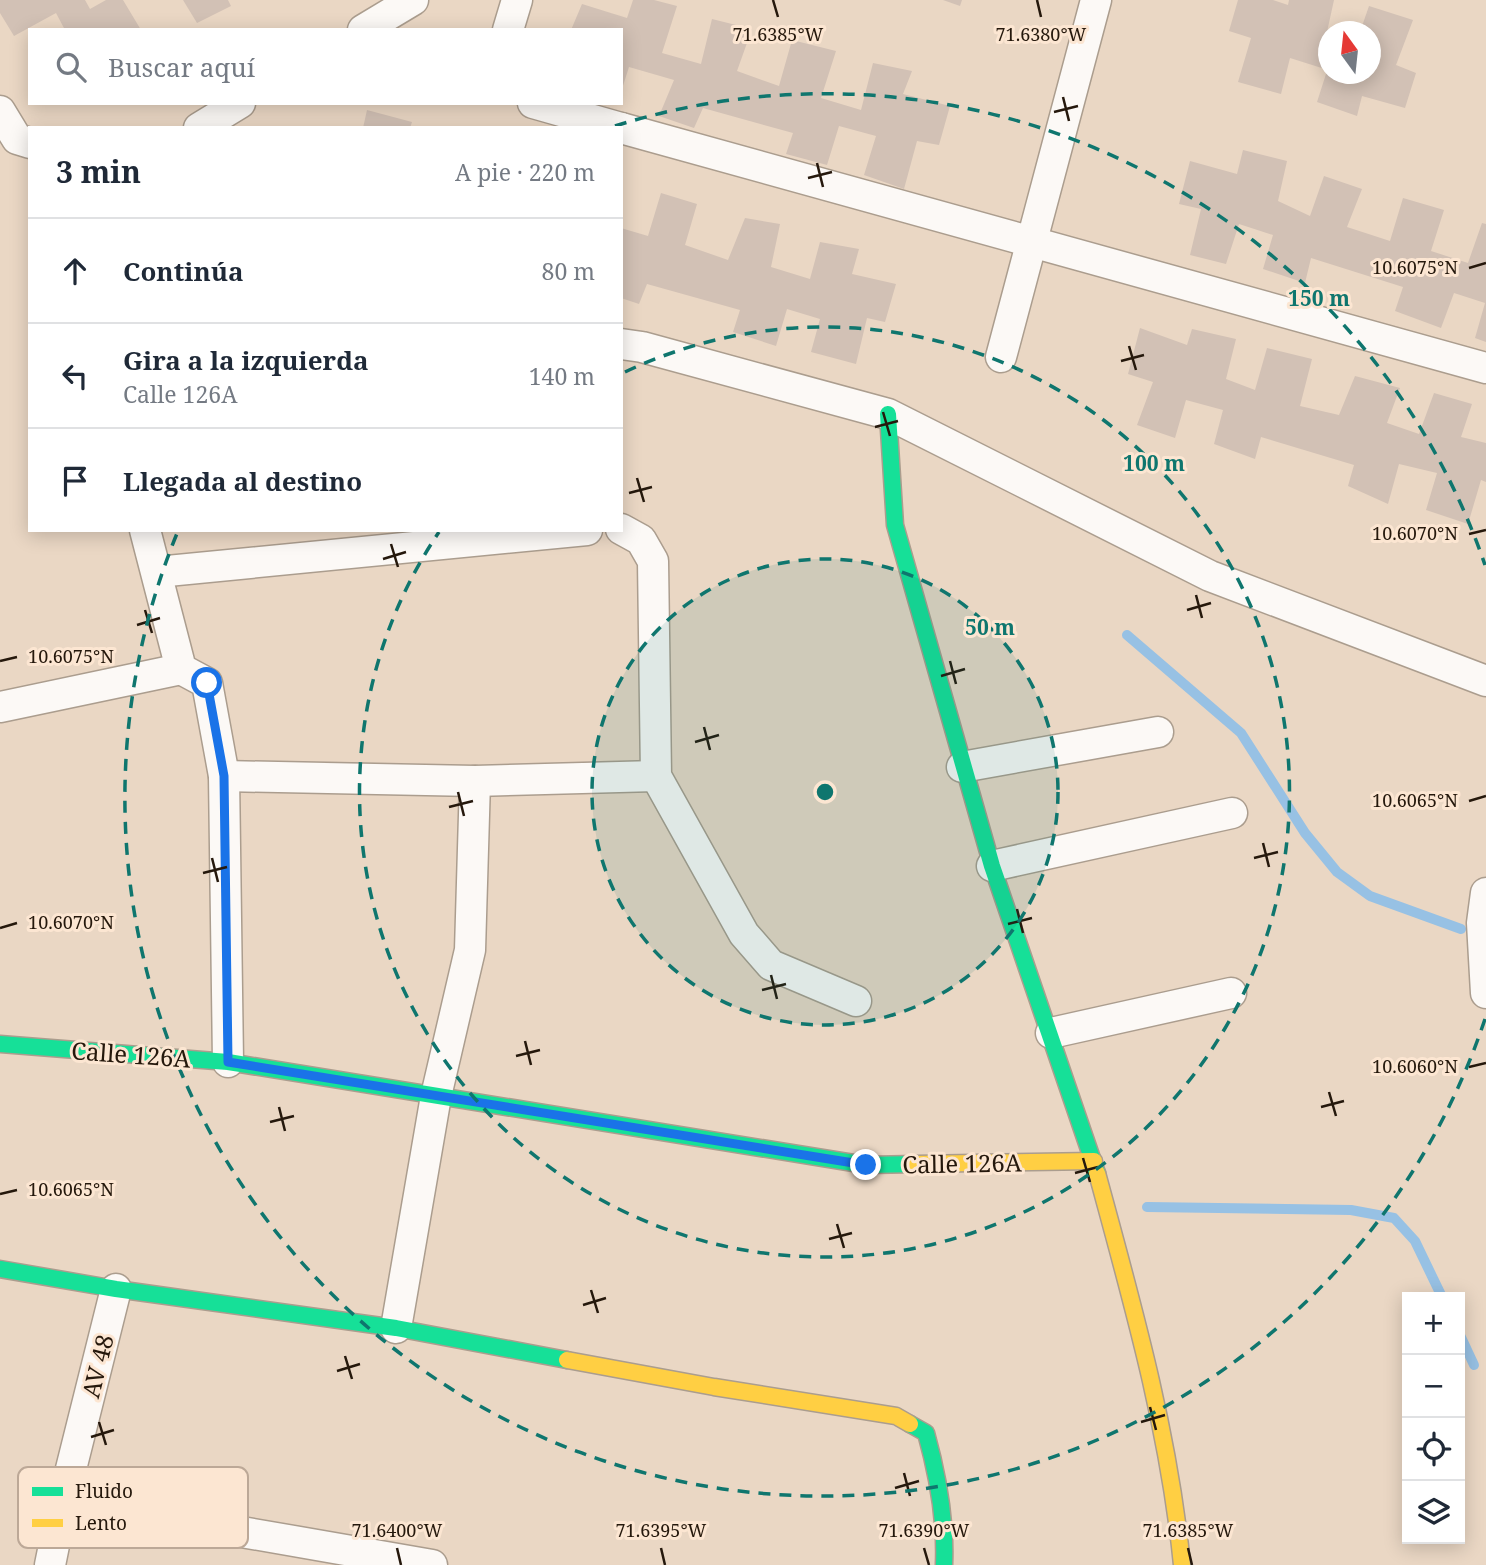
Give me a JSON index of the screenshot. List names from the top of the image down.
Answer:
{
  "streets": {
    "street": ["Calle 126A", "AV 48"]
  },
  "legend": ["Fluido", "Lento"],
  "north": "top",
  "page": {
    "search": "Buscar aquí",
    "heading": ["3 min", "A pie · 220 m"],
    "list": [
      ["Continúa", "80 m"],
      ["Gira a la izquierda", "Calle 126A", "140 m"],
      "Llegada al destino"
    ],
    "map_buttons": ["+", "−"]
  },
  "coordinates": [
    "71.6385°W",
    "71.6380°W",
    "10.6075°N",
    "10.6070°N",
    "10.6065°N",
    "10.6060°N",
    "71.6400°W",
    "71.6395°W",
    "71.6390°W"
  ],
  "rings": ["150 m", "100 m", "50 m"]
}
